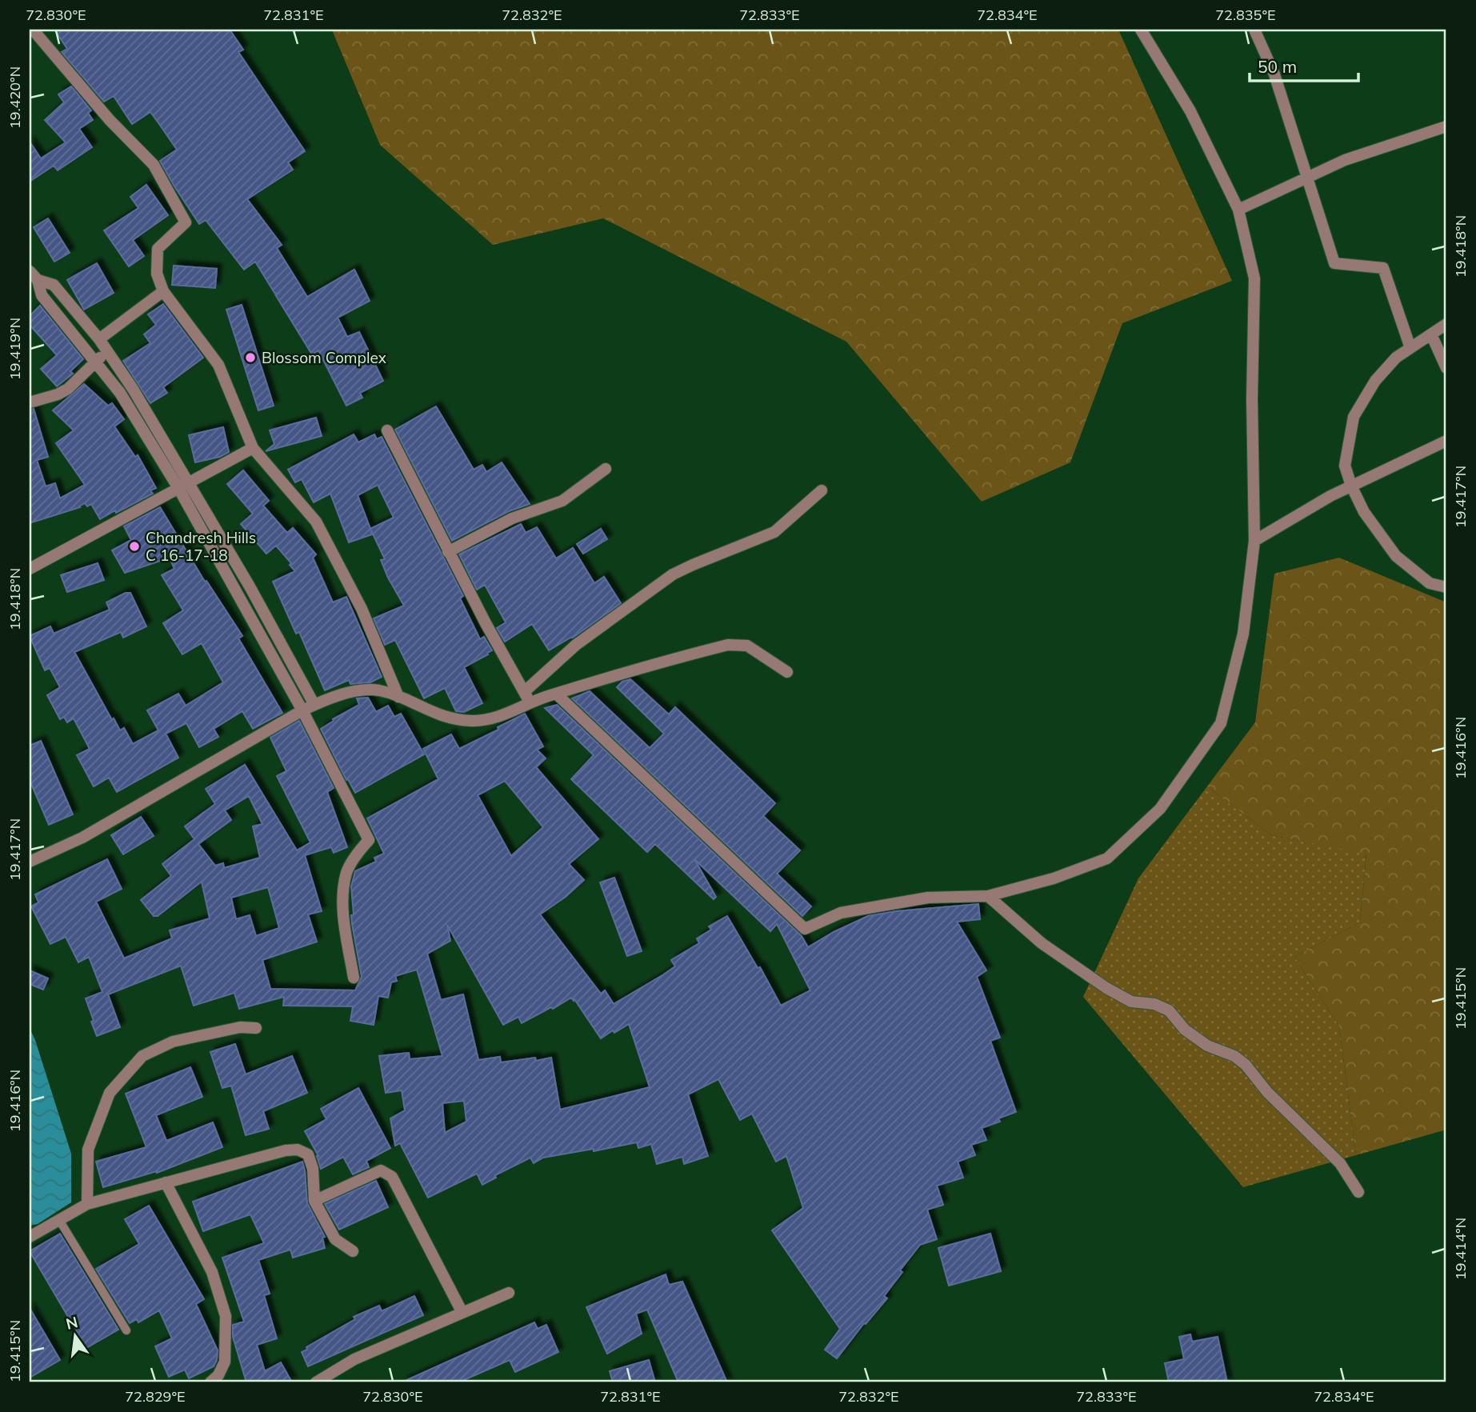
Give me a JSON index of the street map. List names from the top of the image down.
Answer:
{
  "places": ["Blossom Complex", "Chandresh Hills C 16-17-18"],
  "scale_bar": "50 m",
  "north": "top",
  "coordinates": [
    "72.830°E",
    "72.831°E",
    "72.832°E",
    "72.833°E",
    "72.834°E",
    "72.835°E",
    "19.420°N",
    "19.418°N",
    "19.419°N",
    "19.417°N",
    "19.416°N",
    "19.415°N",
    "19.414°N",
    "72.829°E"
  ]
}
